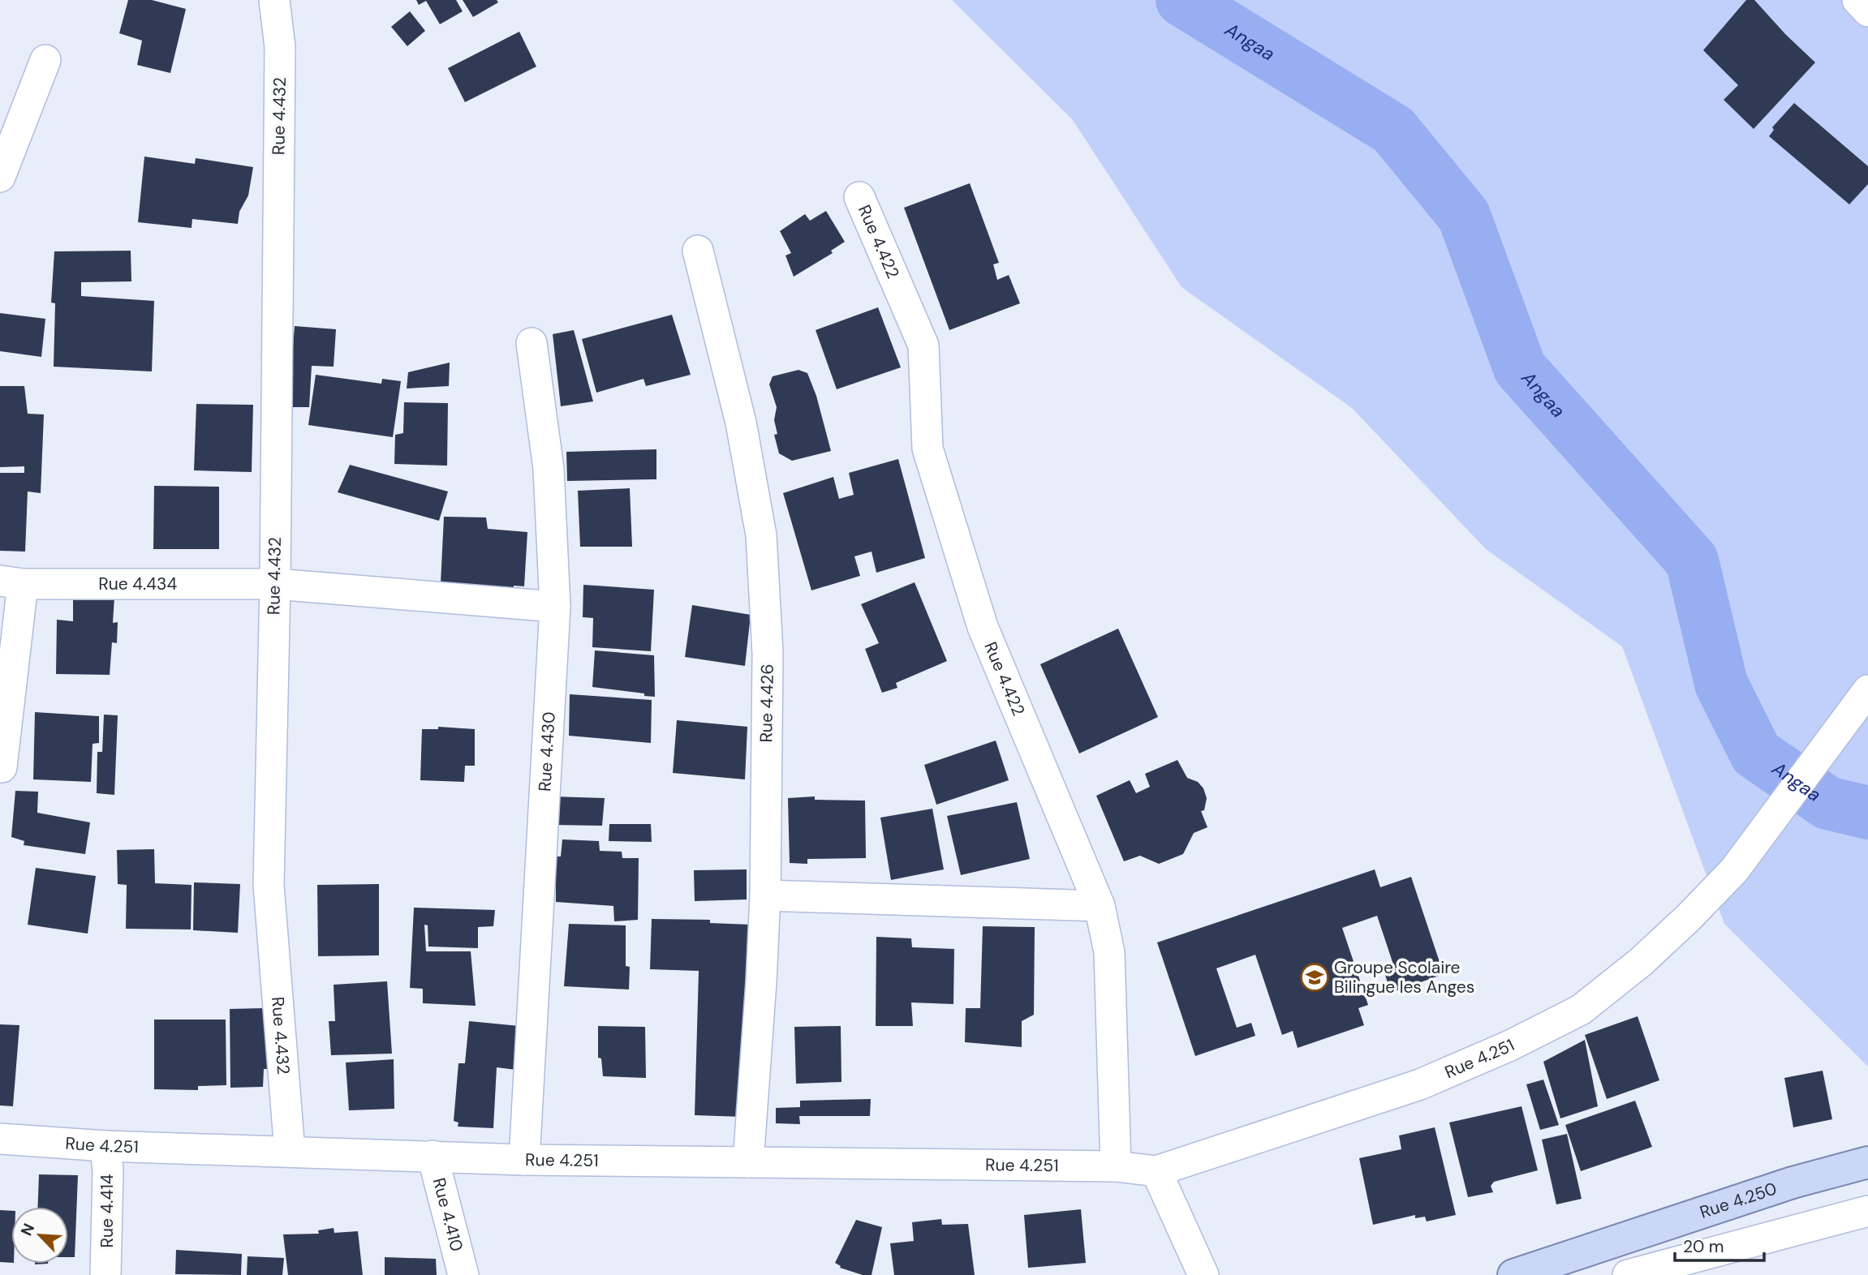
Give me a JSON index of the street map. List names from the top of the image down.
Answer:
{
  "streets": {
    "main road": ["Rue 4.250"],
    "street": [
      "Rue 4.432",
      "Rue 4.422",
      "Rue 4.434",
      "Rue 4.426",
      "Rue 4.430",
      "Rue 4.251",
      "Rue 4.414",
      "Rue 4.410"
    ]
  },
  "crossings": [
    ["Rue 4.432", "Rue 4.434"],
    ["Rue 4.432", "Rue 4.251"],
    ["Rue 4.422", "Rue 4.251"],
    ["Rue 4.434", "Rue 4.430"],
    ["Rue 4.426", "Rue 4.251"],
    ["Rue 4.430", "Rue 4.251"],
    ["Rue 4.251", "Rue 4.414"],
    ["Rue 4.251", "Rue 4.410"]
  ],
  "water": ["Angaa"],
  "places": {
    "school or university": ["Groupe Scolaire Bilingue les Anges"]
  },
  "scale_bar": "20 m",
  "north": "top left"
}
